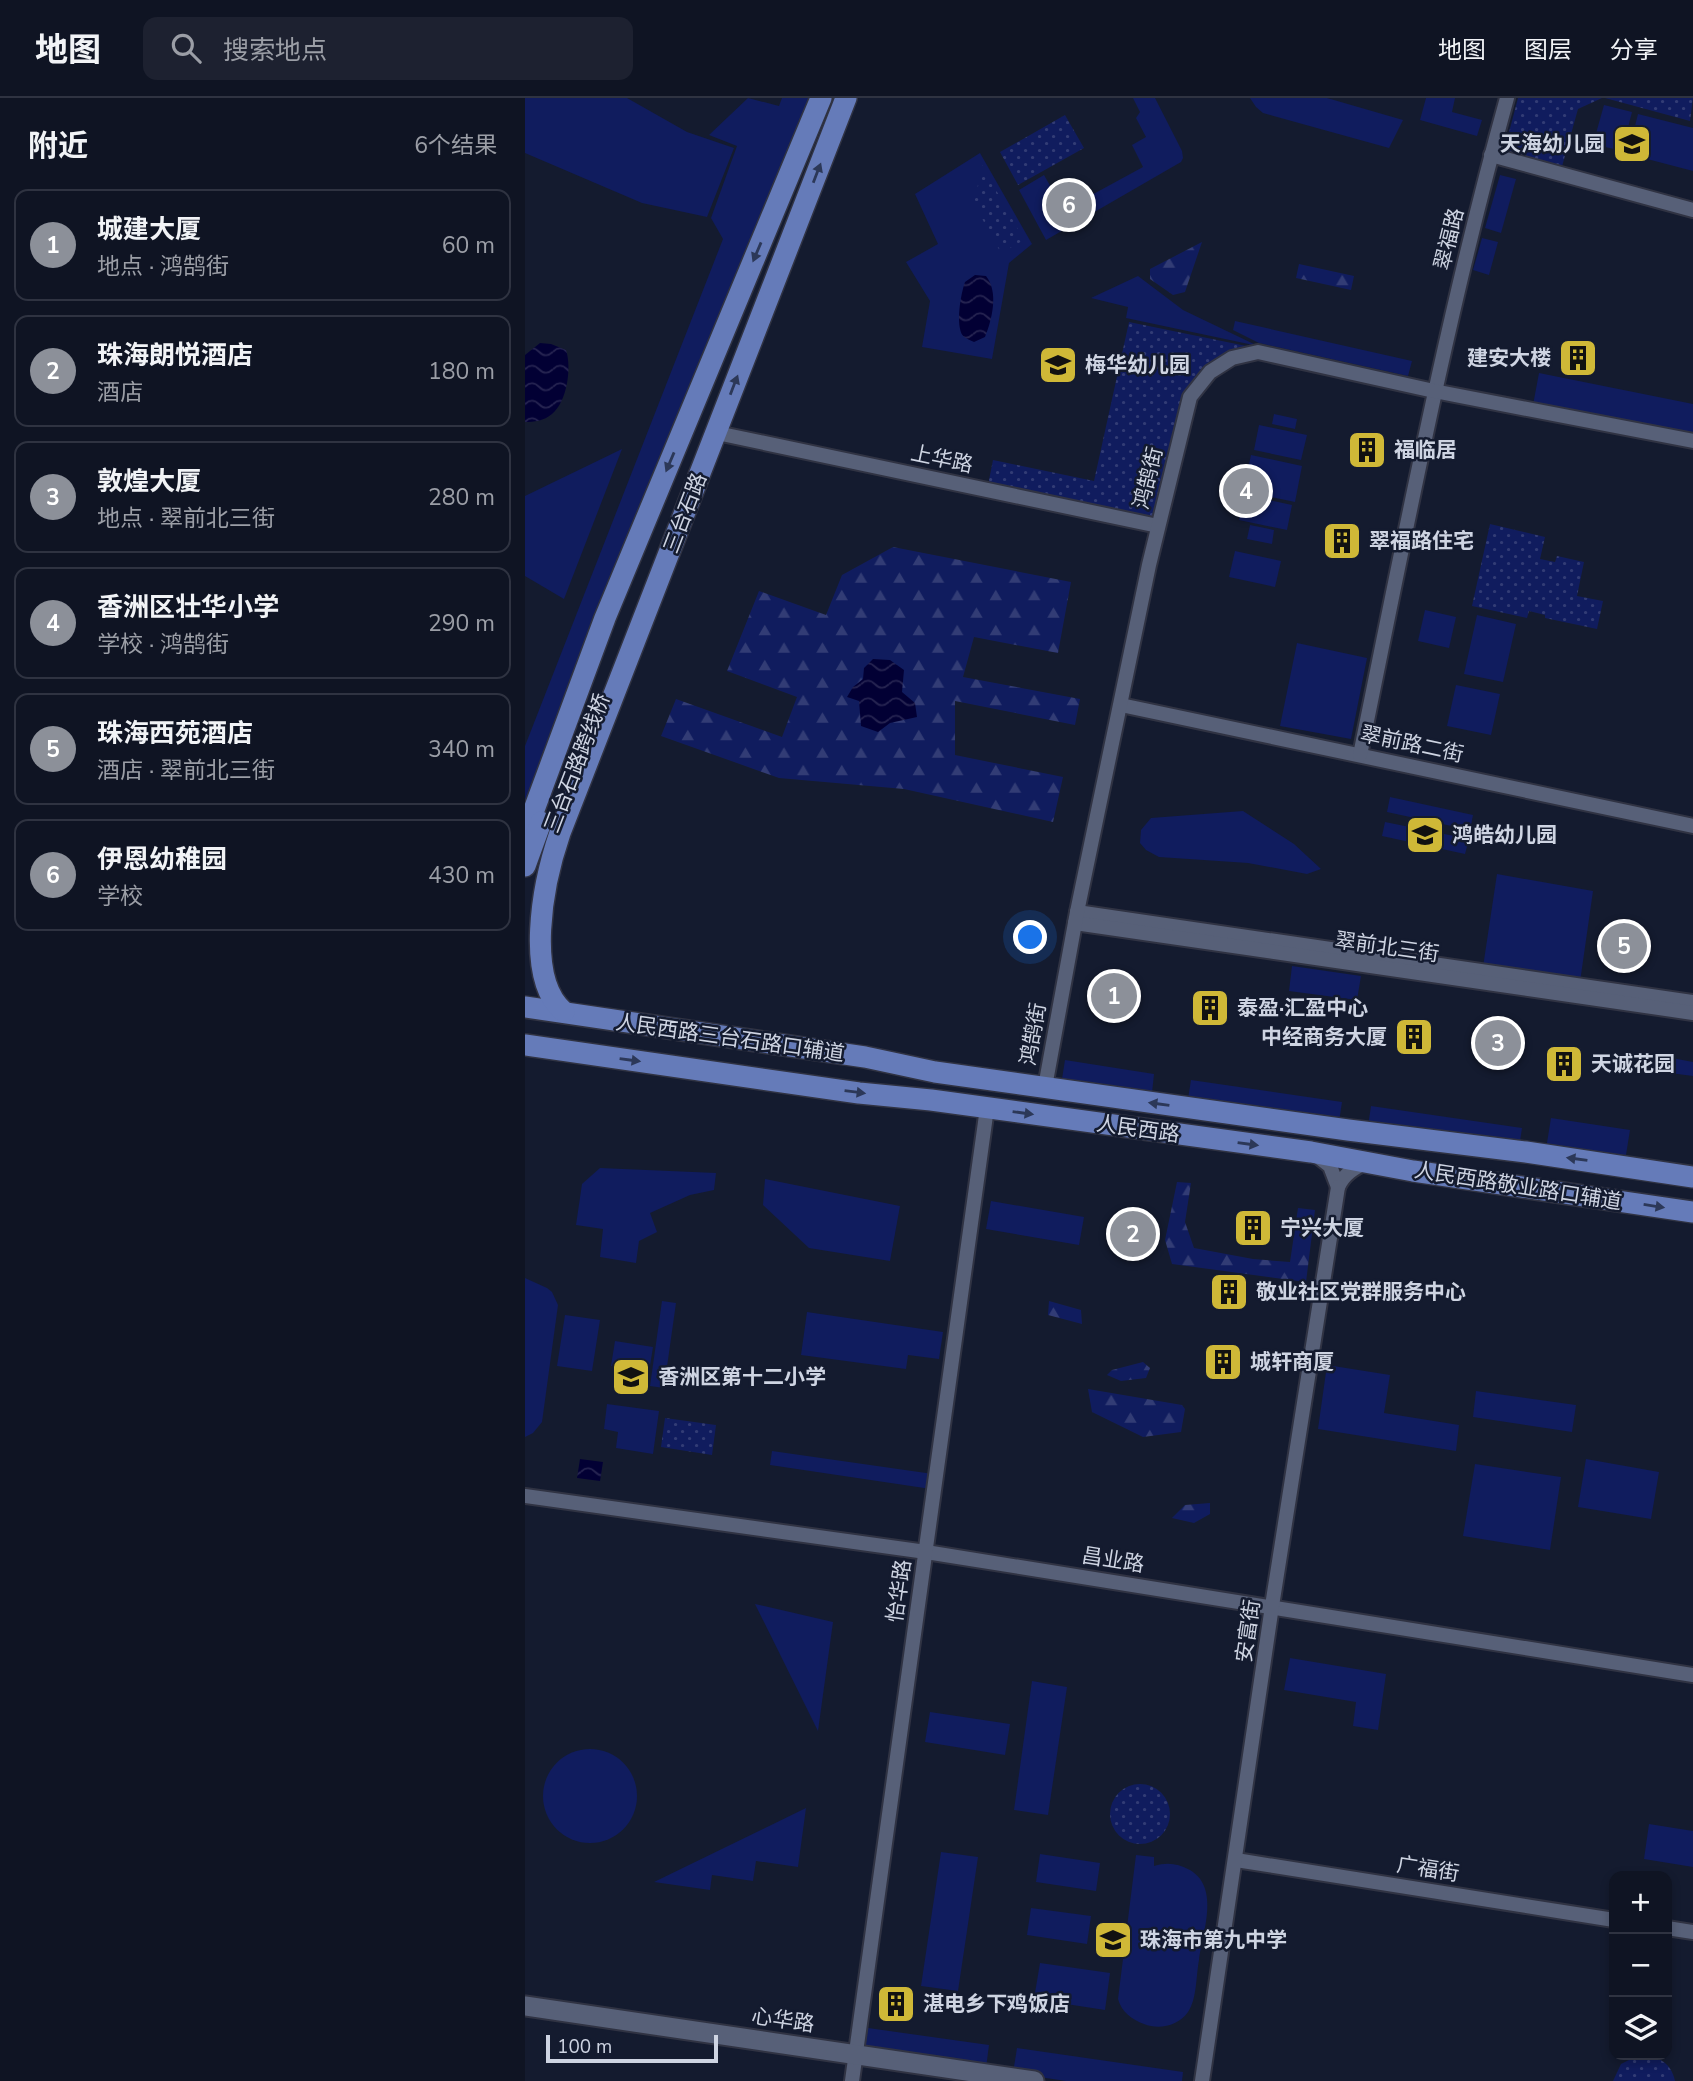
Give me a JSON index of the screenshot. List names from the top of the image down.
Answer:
{
  "streets": {
    "main road": [
      "三台石路",
      "三台石路跨线桥",
      "人民西路三台石路口辅道",
      "人民西路",
      "人民西路敬业路口辅道"
    ],
    "street": [
      "翠福路",
      "上华路",
      "鸿鹄街",
      "翠前路二街",
      "翠前北三街",
      "昌业路",
      "怡华路",
      "安富街",
      "广福街",
      "心华路"
    ]
  },
  "crossings": [
    ["翠福路", "鸿鹄街"],
    ["翠福路", "翠前路二街"],
    ["上华路", "鸿鹄街"],
    ["上华路", "三台石路"],
    ["鸿鹄街", "翠前路二街"],
    ["鸿鹄街", "翠前北三街"],
    ["鸿鹄街", "人民西路"],
    ["三台石路", "人民西路三台石路口辅道"],
    ["人民西路三台石路口辅道", "人民西路"],
    ["人民西路", "人民西路敬业路口辅道"],
    ["人民西路", "怡华路"],
    ["昌业路", "怡华路"],
    ["昌业路", "安富街"],
    ["怡华路", "心华路"],
    ["安富街", "广福街"]
  ],
  "places": {
    "school or university": [
      "天海幼儿园",
      "梅华幼儿园",
      "鸿皓幼儿园",
      "香洲区第十二小学",
      "珠海市第九中学"
    ],
    "building": [
      "建安大楼",
      "福临居",
      "翠福路住宅",
      "泰盈·汇盈中心",
      "中经商务大厦",
      "天诚花园",
      "宁兴大厦",
      "敬业社区党群服务中心",
      "城轩商厦",
      "湛电乡下鸡饭店"
    ]
  },
  "scale_bar": "100 m",
  "page": {
    "header": "地图",
    "search": "搜索地点",
    "nav": ["地图", "图层", "分享"],
    "heading": ["附近", "6个结果"],
    "pins": [
      "6",
      "4",
      "5",
      "1",
      "3",
      "2"
    ],
    "list": [
      {
        "mark": "1",
        "name": "城建大厦",
        "note": "地点 · 鸿鹄街",
        "value": "60 m"
      },
      {
        "mark": "2",
        "name": "珠海朗悦酒店",
        "note": "酒店",
        "value": "180 m"
      },
      {
        "mark": "3",
        "name": "敦煌大厦",
        "note": "地点 · 翠前北三街",
        "value": "280 m"
      },
      {
        "mark": "4",
        "name": "香洲区壮华小学",
        "note": "学校 · 鸿鹄街",
        "value": "290 m"
      },
      {
        "mark": "5",
        "name": "珠海西苑酒店",
        "note": "酒店 · 翠前北三街",
        "value": "340 m"
      },
      {
        "mark": "6",
        "name": "伊恩幼稚园",
        "note": "学校",
        "value": "430 m"
      }
    ],
    "map_buttons": ["+", "−"],
    "scale": "100 m"
  }
}
